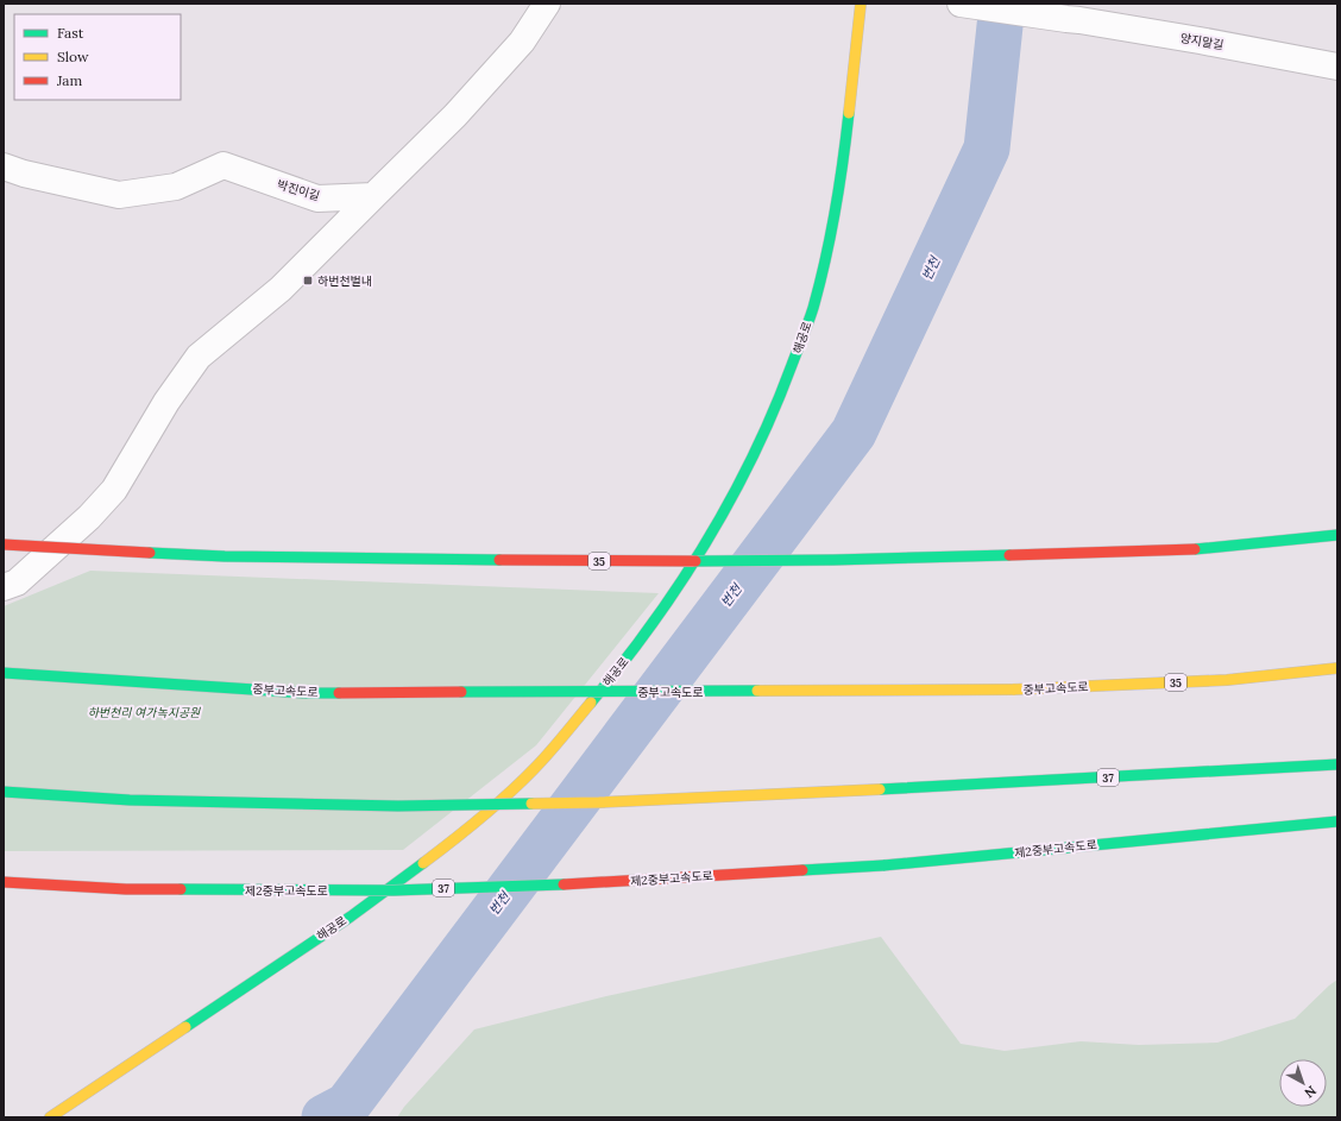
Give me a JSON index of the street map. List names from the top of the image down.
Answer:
{
  "streets": {
    "main road": [
      "해공로",
      "35",
      "중부고속도로",
      "37",
      "제2중부고속도로"
    ],
    "street": ["양지말길", "박진이길"]
  },
  "water": ["번천"],
  "parks": ["하번천리 여가녹지공원"],
  "places": {
    "transit": ["하번천벌내"]
  },
  "legend": ["Fast", "Slow", "Jam"],
  "north": "bottom right"
}
